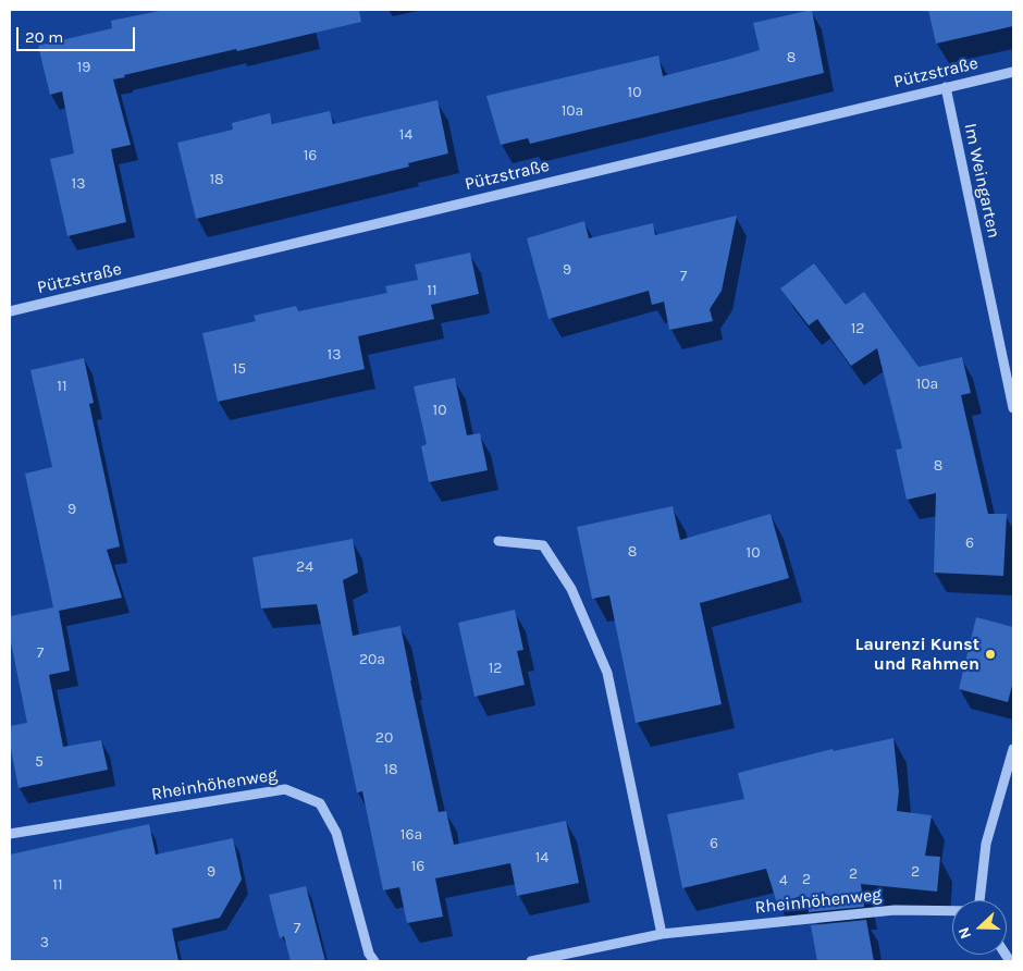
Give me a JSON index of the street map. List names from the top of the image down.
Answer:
{
  "streets": {
    "street": ["Pützstraße", "Im Weingarten", "Rheinhöhenweg"]
  },
  "crossings": [
    ["Pützstraße", "Im Weingarten"]
  ],
  "places": ["Laurenzi Kunst und Rahmen"],
  "house_numbers": [
    "8",
    "19",
    "10",
    "10a",
    "14",
    "16",
    "18",
    "13",
    "9",
    "7",
    "11",
    "12",
    "13",
    "15",
    "10a",
    "11",
    "10",
    "8",
    "9",
    "6",
    "8",
    "10",
    "24",
    "7",
    "20a",
    "12",
    "20",
    "5",
    "18",
    "16a",
    "6",
    "14",
    "16",
    "9",
    "2",
    "2",
    "2",
    "4",
    "11",
    "7",
    "3"
  ],
  "scale_bar": "20 m",
  "north": "left"
}
